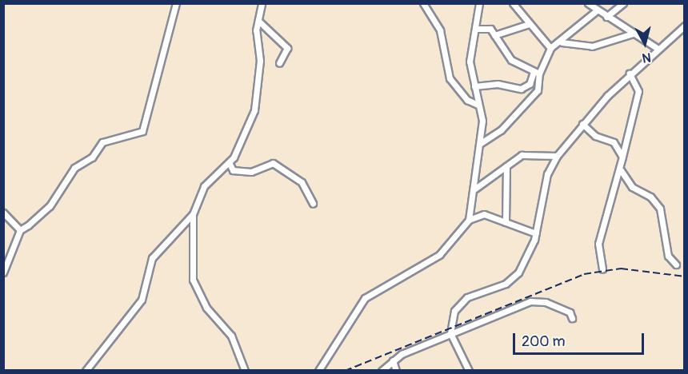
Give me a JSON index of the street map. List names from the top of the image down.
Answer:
{
  "scale_bar": "200 m",
  "north": "bottom"
}
